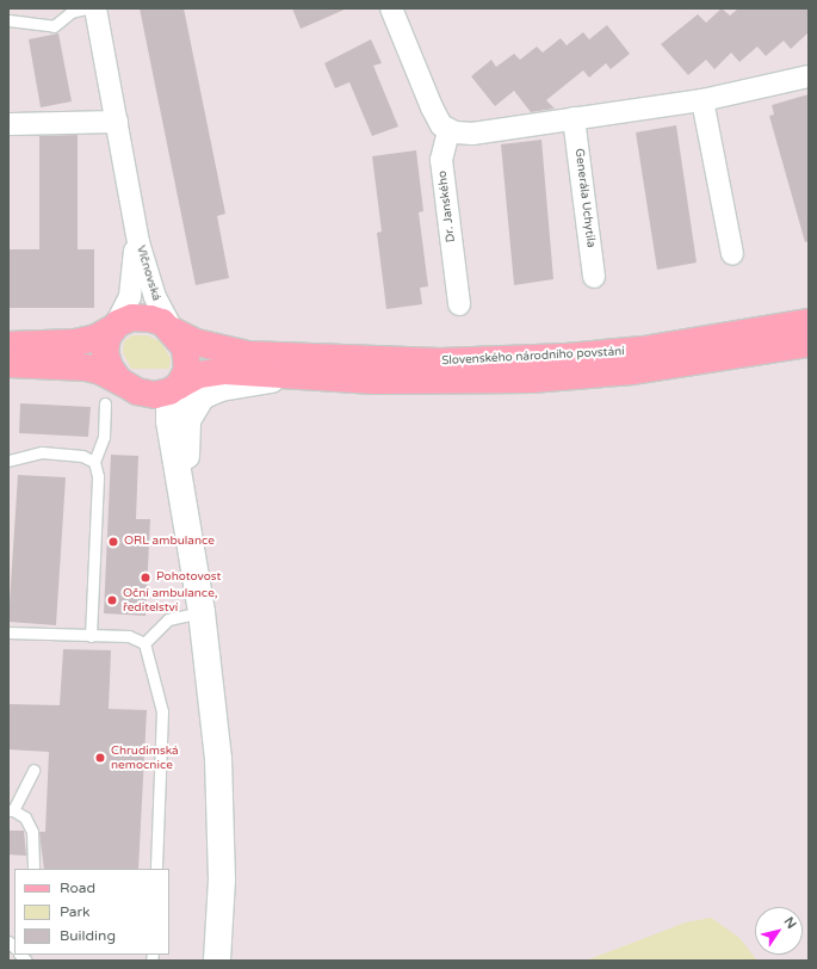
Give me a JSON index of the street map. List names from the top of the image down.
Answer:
{
  "streets": {
    "main road": ["Slovenského národního povstání"],
    "street": ["Generála Uchytila", "Dr. Janského", "Vlčnovská"]
  },
  "crossings": [
    ["Vlčnovská", "Slovenského národního povstání"]
  ],
  "places": [
    "ORL ambulance",
    "Pohotovost",
    "Oční ambulance, ředitelství",
    "Chrudimská nemocnice"
  ],
  "legend": ["Road", "Park", "Building"],
  "north": "top right"
}
